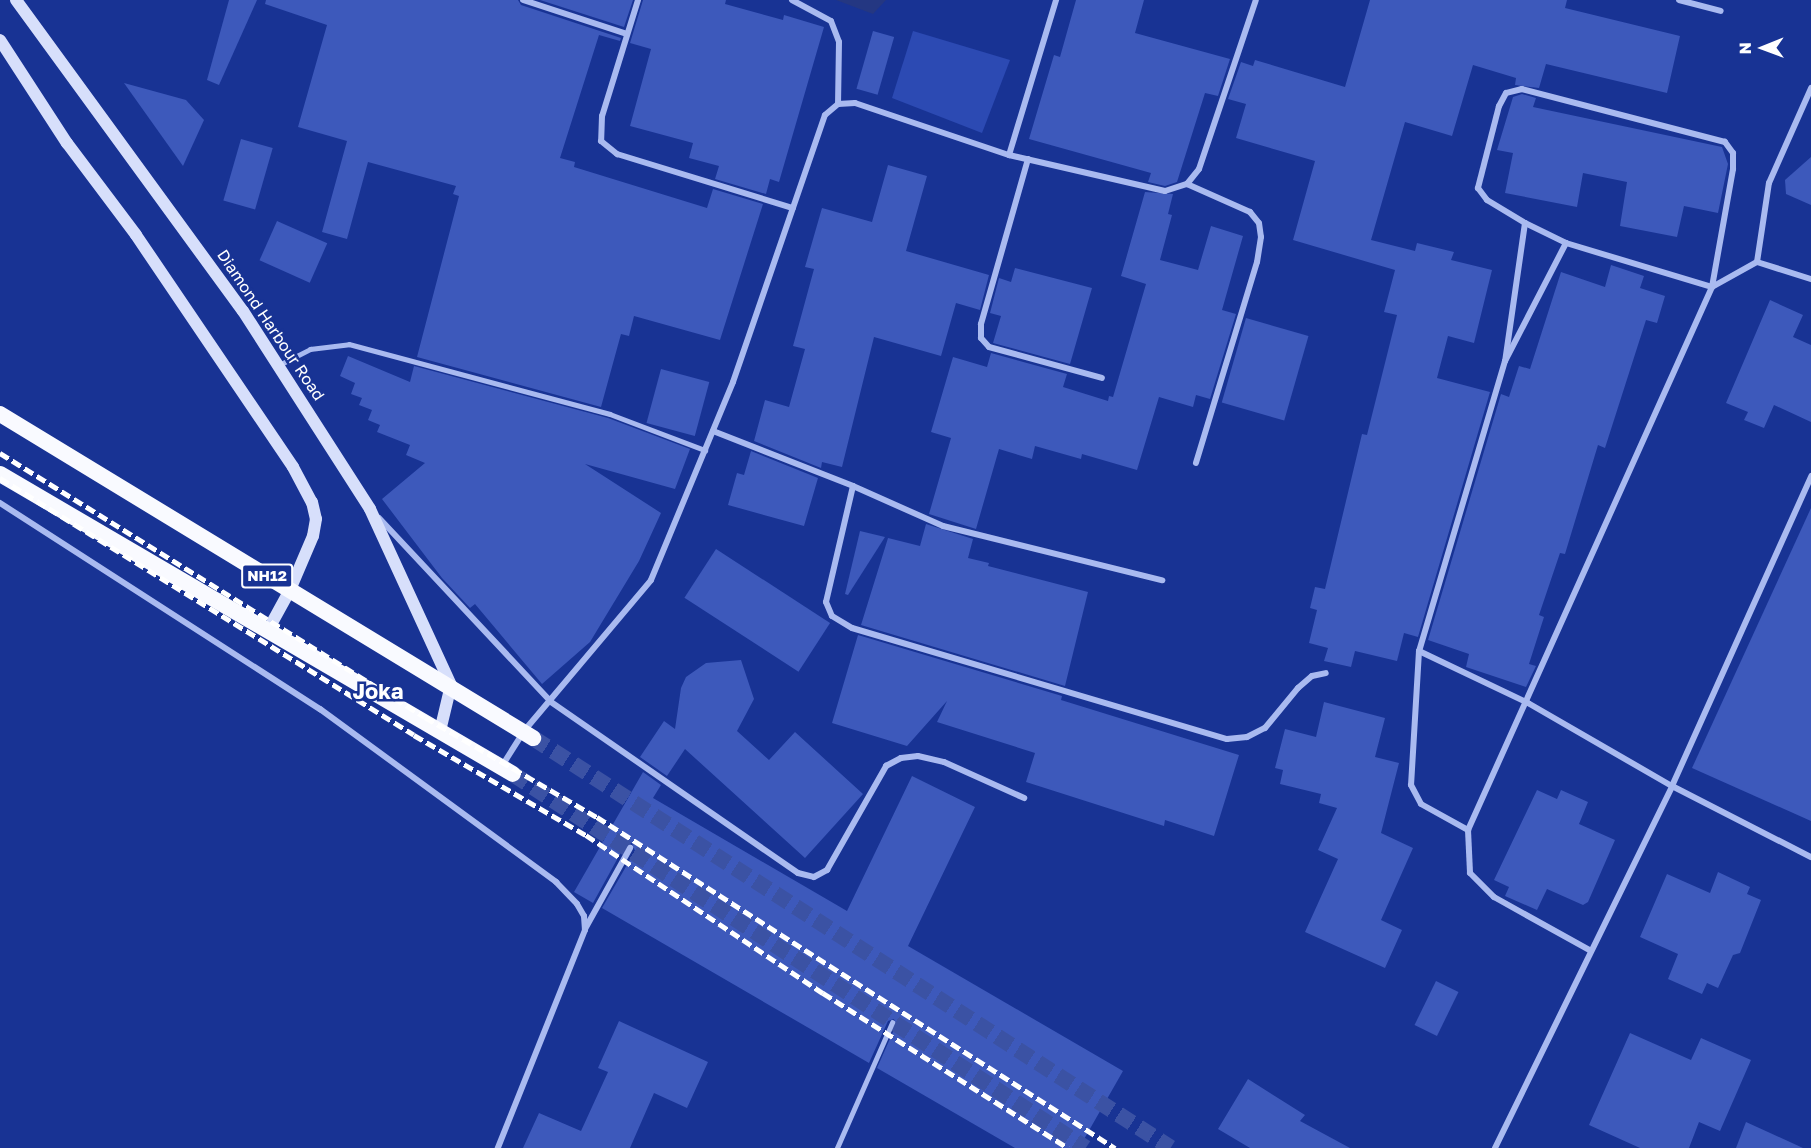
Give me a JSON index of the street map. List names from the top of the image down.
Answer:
{
  "streets": {
    "highway": ["NH12"],
    "main road": ["Diamond Harbour Road"]
  },
  "crossings": [
    ["Diamond Harbour Road", "NH12"]
  ],
  "districts": ["Joka"],
  "north": "left"
}
